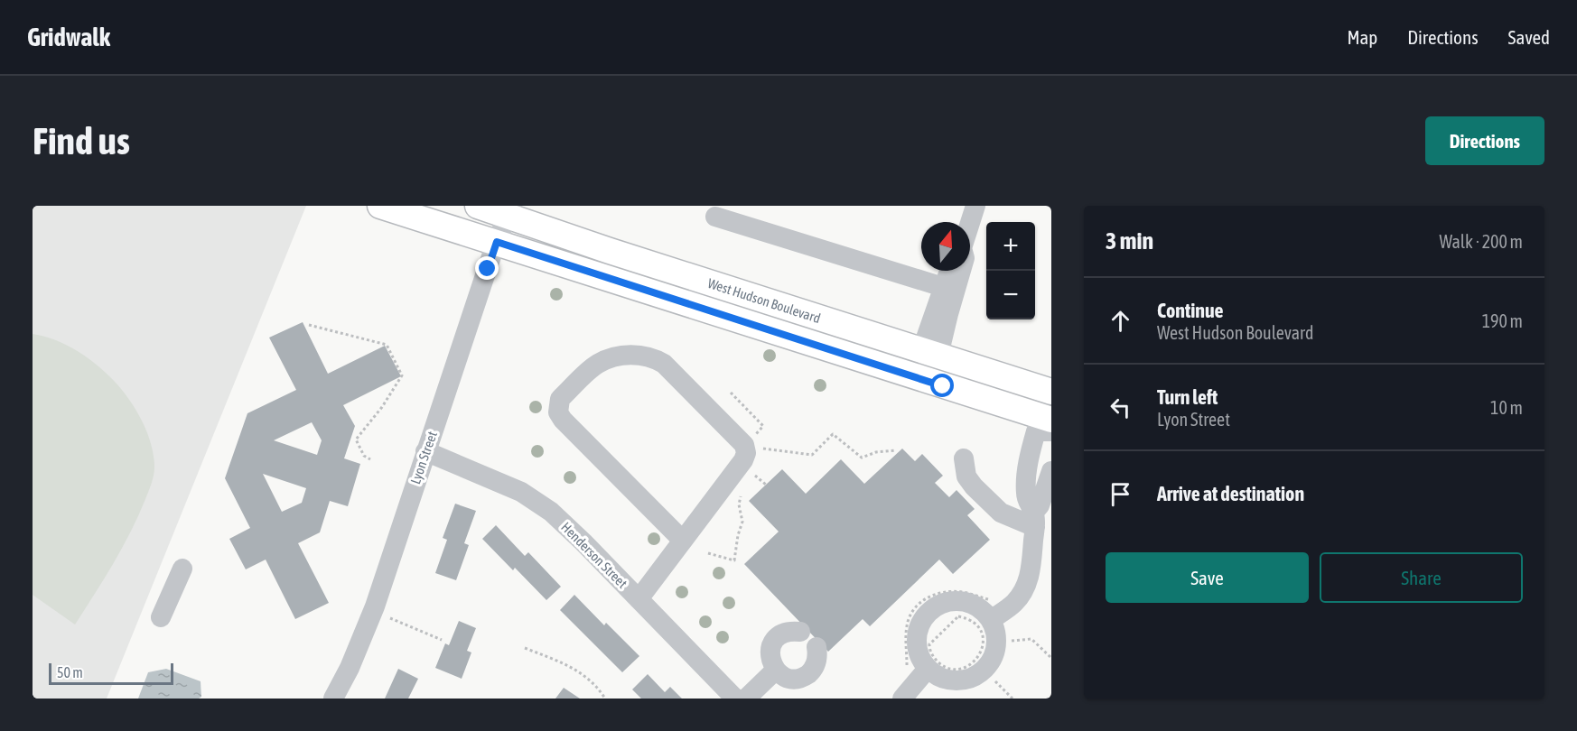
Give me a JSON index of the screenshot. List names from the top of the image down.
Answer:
{
  "streets": {
    "main road": ["West Hudson Boulevard"],
    "street": ["Lyon Street", "Henderson Street"]
  },
  "crossings": [
    ["West Hudson Boulevard", "Lyon Street"],
    ["Lyon Street", "Henderson Street"]
  ],
  "scale_bar": "50 m",
  "north": "top",
  "page": {
    "header": "Gridwalk",
    "nav": ["Map", "Directions", "Saved"],
    "buttons": [
      "Directions",
      ["Save", "Share"]
    ],
    "title": "Find us",
    "heading": ["3 min", "Walk · 200 m"],
    "map_buttons": ["+", "−"],
    "list": [
      ["Continue", "West Hudson Boulevard", "190 m"],
      ["Turn left", "Lyon Street", "10 m"],
      "Arrive at destination"
    ],
    "scale": "50 m"
  }
}
